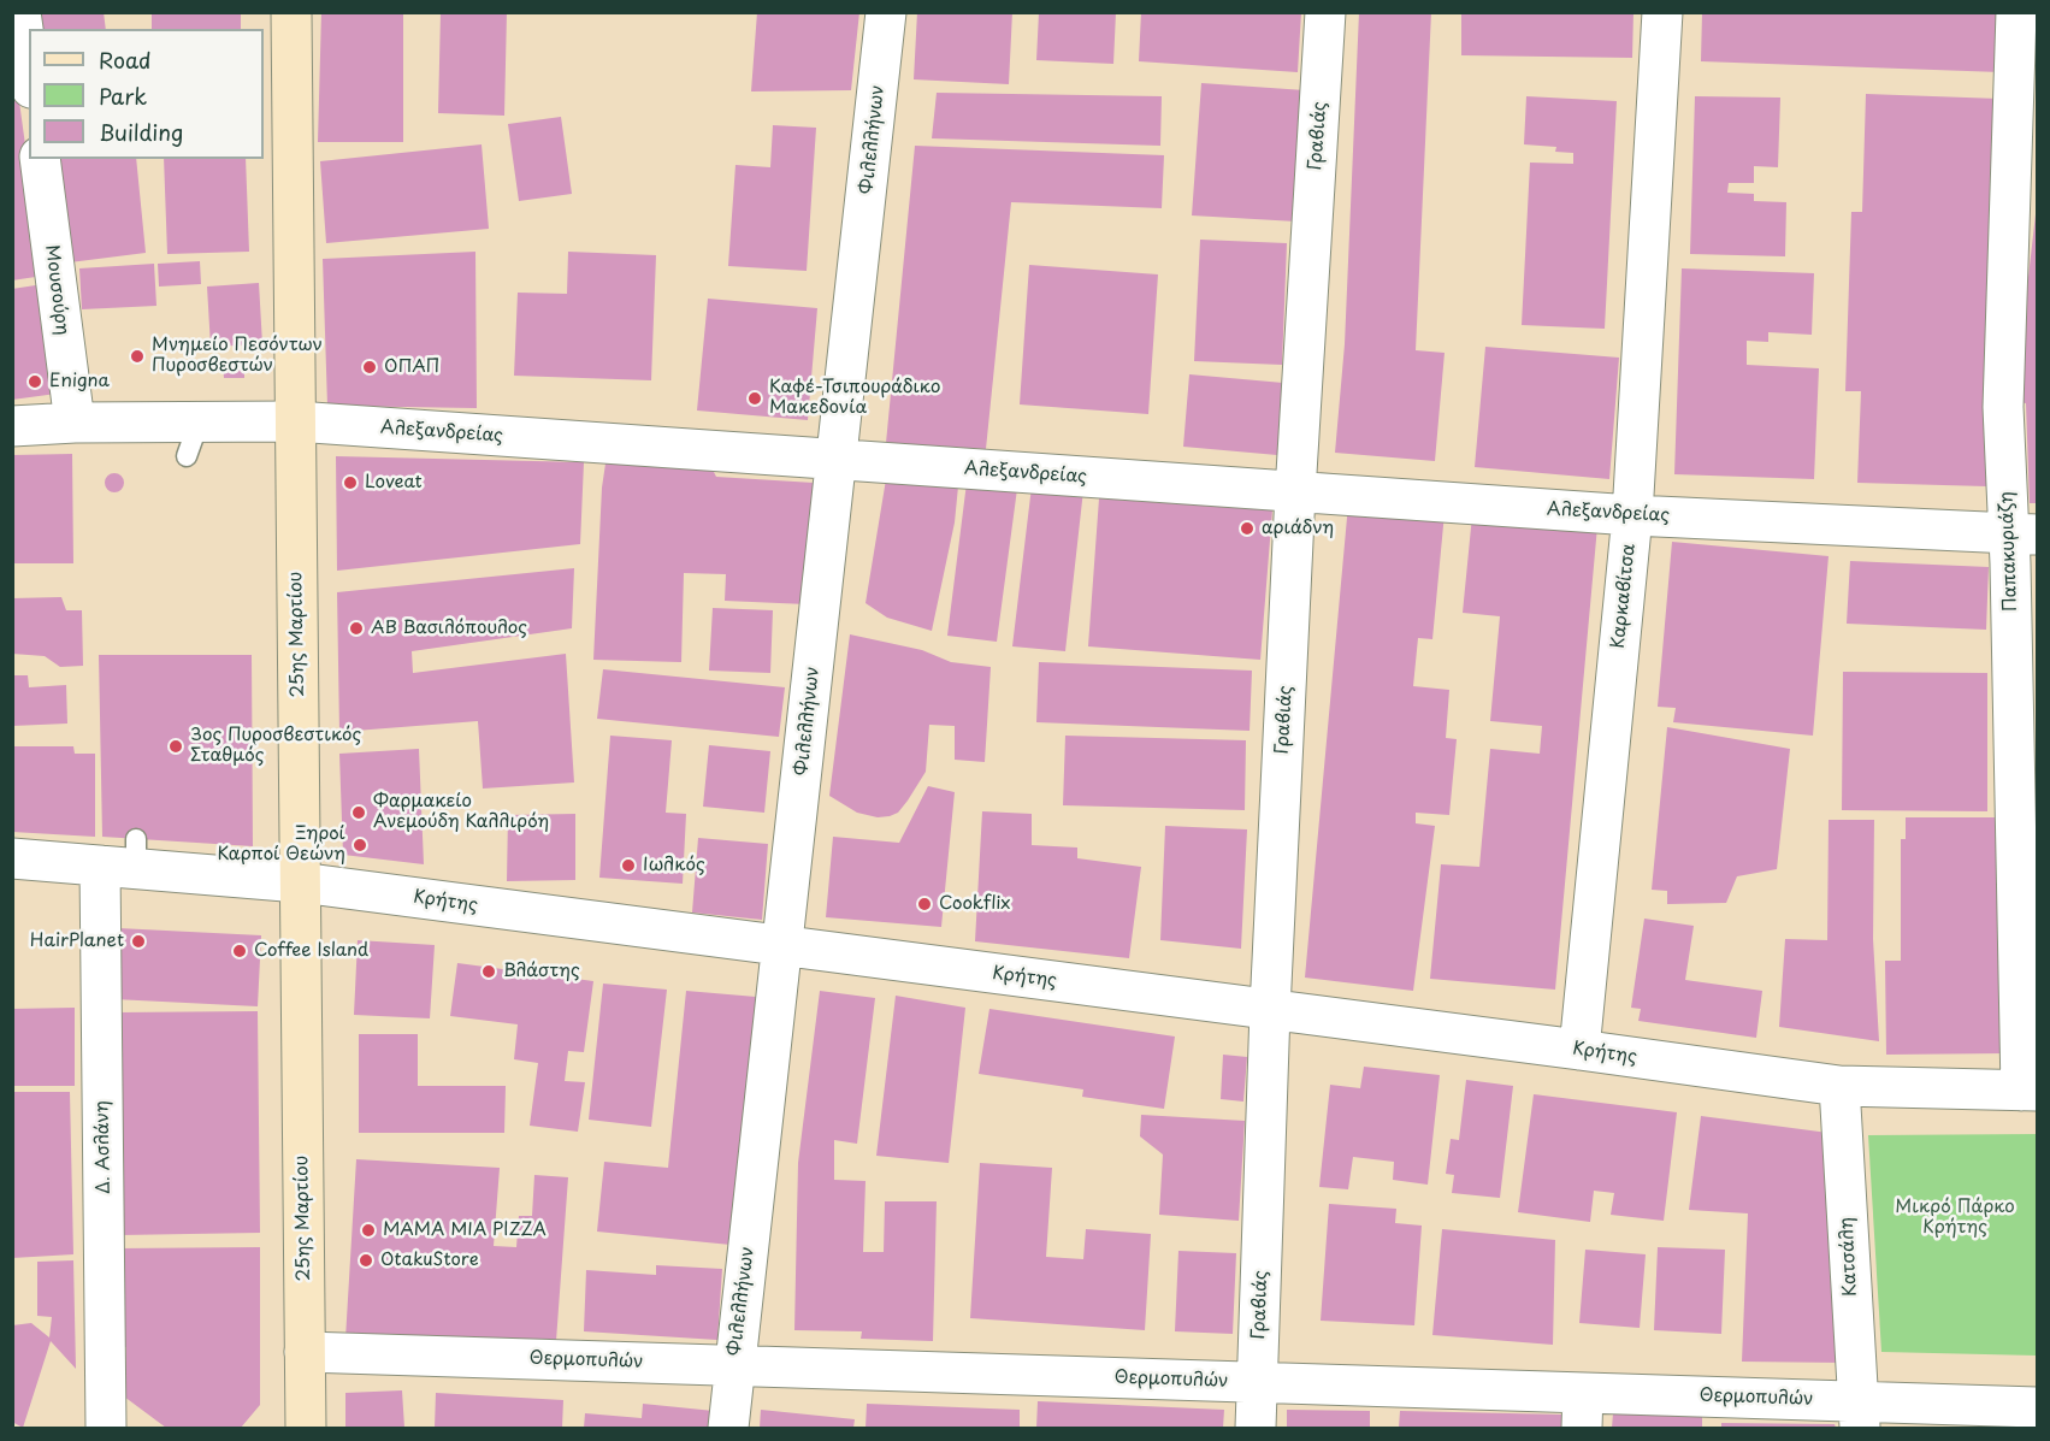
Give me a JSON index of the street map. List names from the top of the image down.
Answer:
{
  "streets": {
    "main road": ["25ης Μαρτίου"],
    "street": [
      "Γραβιάς",
      "Φιλελλήνων",
      "Μουσούρη",
      "Αλεξανδρείας",
      "Παπακυριάζη",
      "Καρκαβίτσα",
      "Κρήτης",
      "Δ. Ασλάνη",
      "Κατσάλη",
      "Θερμοπυλών"
    ]
  },
  "crossings": [
    ["Γραβιάς", "Αλεξανδρείας"],
    ["Γραβιάς", "Κρήτης"],
    ["Γραβιάς", "Θερμοπυλών"],
    ["Φιλελλήνων", "Αλεξανδρείας"],
    ["Φιλελλήνων", "Κρήτης"],
    ["Φιλελλήνων", "Θερμοπυλών"],
    ["Μουσούρη", "Αλεξανδρείας"],
    ["Αλεξανδρείας", "Παπακυριάζη"],
    ["Αλεξανδρείας", "Καρκαβίτσα"],
    ["Αλεξανδρείας", "25ης Μαρτίου"],
    ["Παπακυριάζη", "Κρήτης"],
    ["Καρκαβίτσα", "Κρήτης"],
    ["25ης Μαρτίου", "Κρήτης"],
    ["25ης Μαρτίου", "Θερμοπυλών"],
    ["Κρήτης", "Δ. Ασλάνη"],
    ["Κρήτης", "Κατσάλη"],
    ["Κατσάλη", "Θερμοπυλών"]
  ],
  "parks": ["Μικρό Πάρκο Κρήτης"],
  "places": [
    "Μνημείο Πεσόντων Πυροσβεστών",
    "ΟΠΑΠ",
    "Enigna",
    "Καφέ-Τσιπουράδικο Μακεδονία",
    "Loveat",
    "αριάδνη",
    "ΑΒ Βασιλόπουλος",
    "3ος Πυροσβεστικός Σταθμός",
    "Φαρμακείο Ανεμούδη Καλλιρόη",
    "Ξηροί Καρποί Θεώνη",
    "Ιωλκός",
    "Cookflix",
    "HairPlanet",
    "Coffee Island",
    "Βλάστης",
    "MAMA MIA PIZZA",
    "OtakuStore"
  ],
  "legend": ["Road", "Park", "Building"]
}
